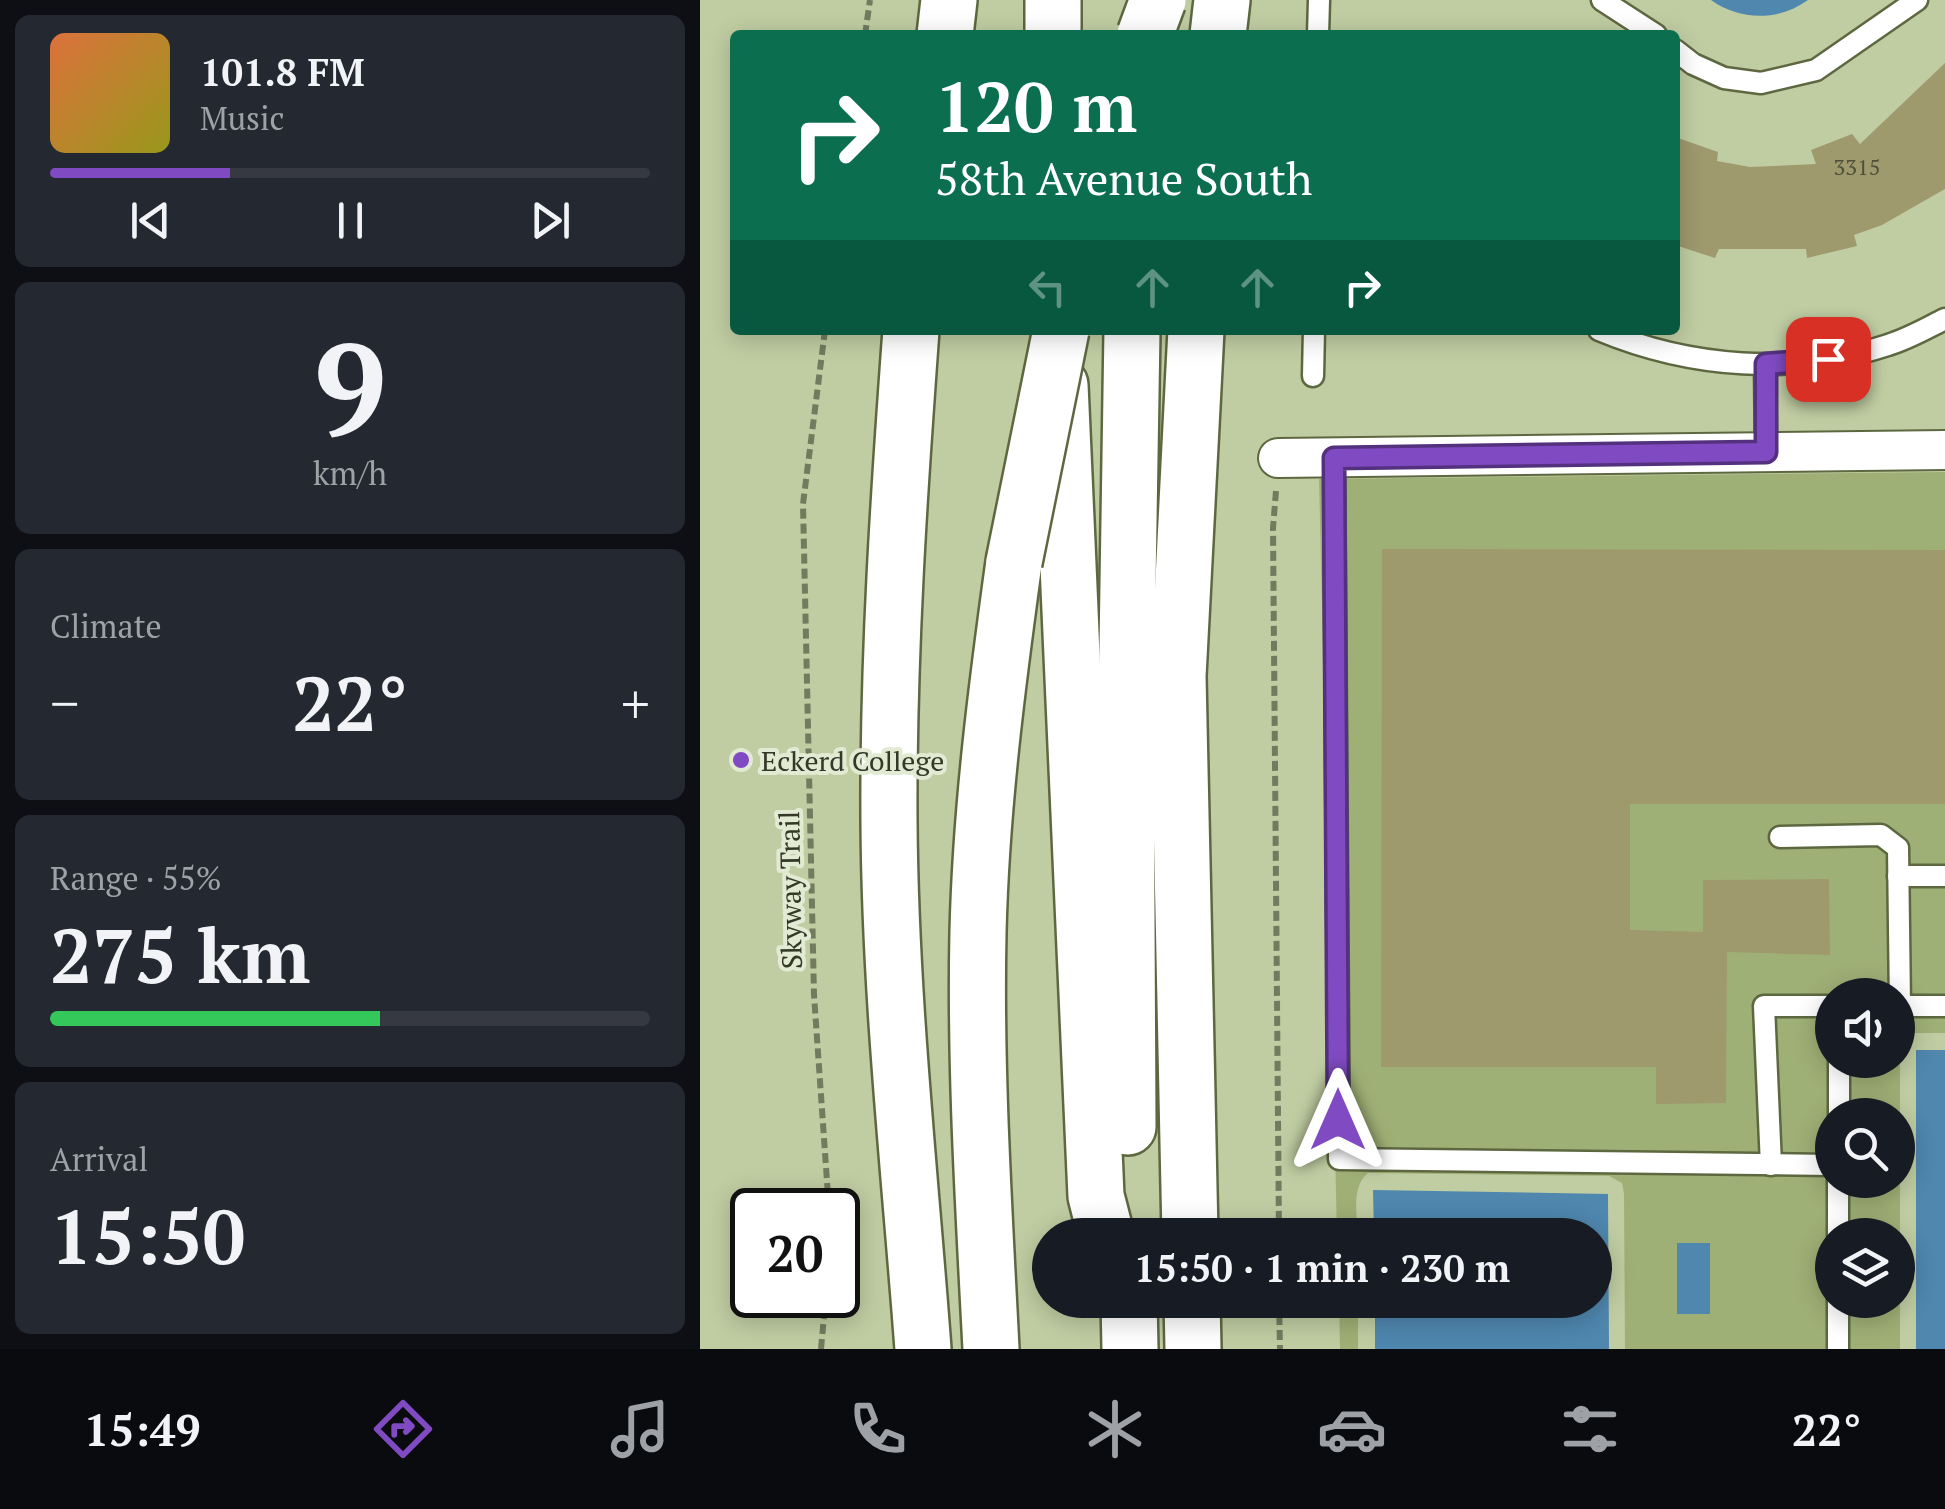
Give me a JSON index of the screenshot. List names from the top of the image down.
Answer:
{
  "streets": {
    "path": ["Skyway Trail"]
  },
  "places": ["Eckerd College"],
  "house_numbers": ["3315"],
  "page": {
    "turn": ["120 m", "58th Avenue South"],
    "song": ["101.8 FM", "Music"],
    "tile": [
      ["9", "km/h"],
      "Climate",
      ["Range · 55%", "275 km"],
      ["Arrival", "15:50"]
    ],
    "heat": ["−", "22°", "+"],
    "limit": "20",
    "trip": "15:50 · 1 min · 230 m",
    "tabs": ["15:49", "22°"]
  }
}
